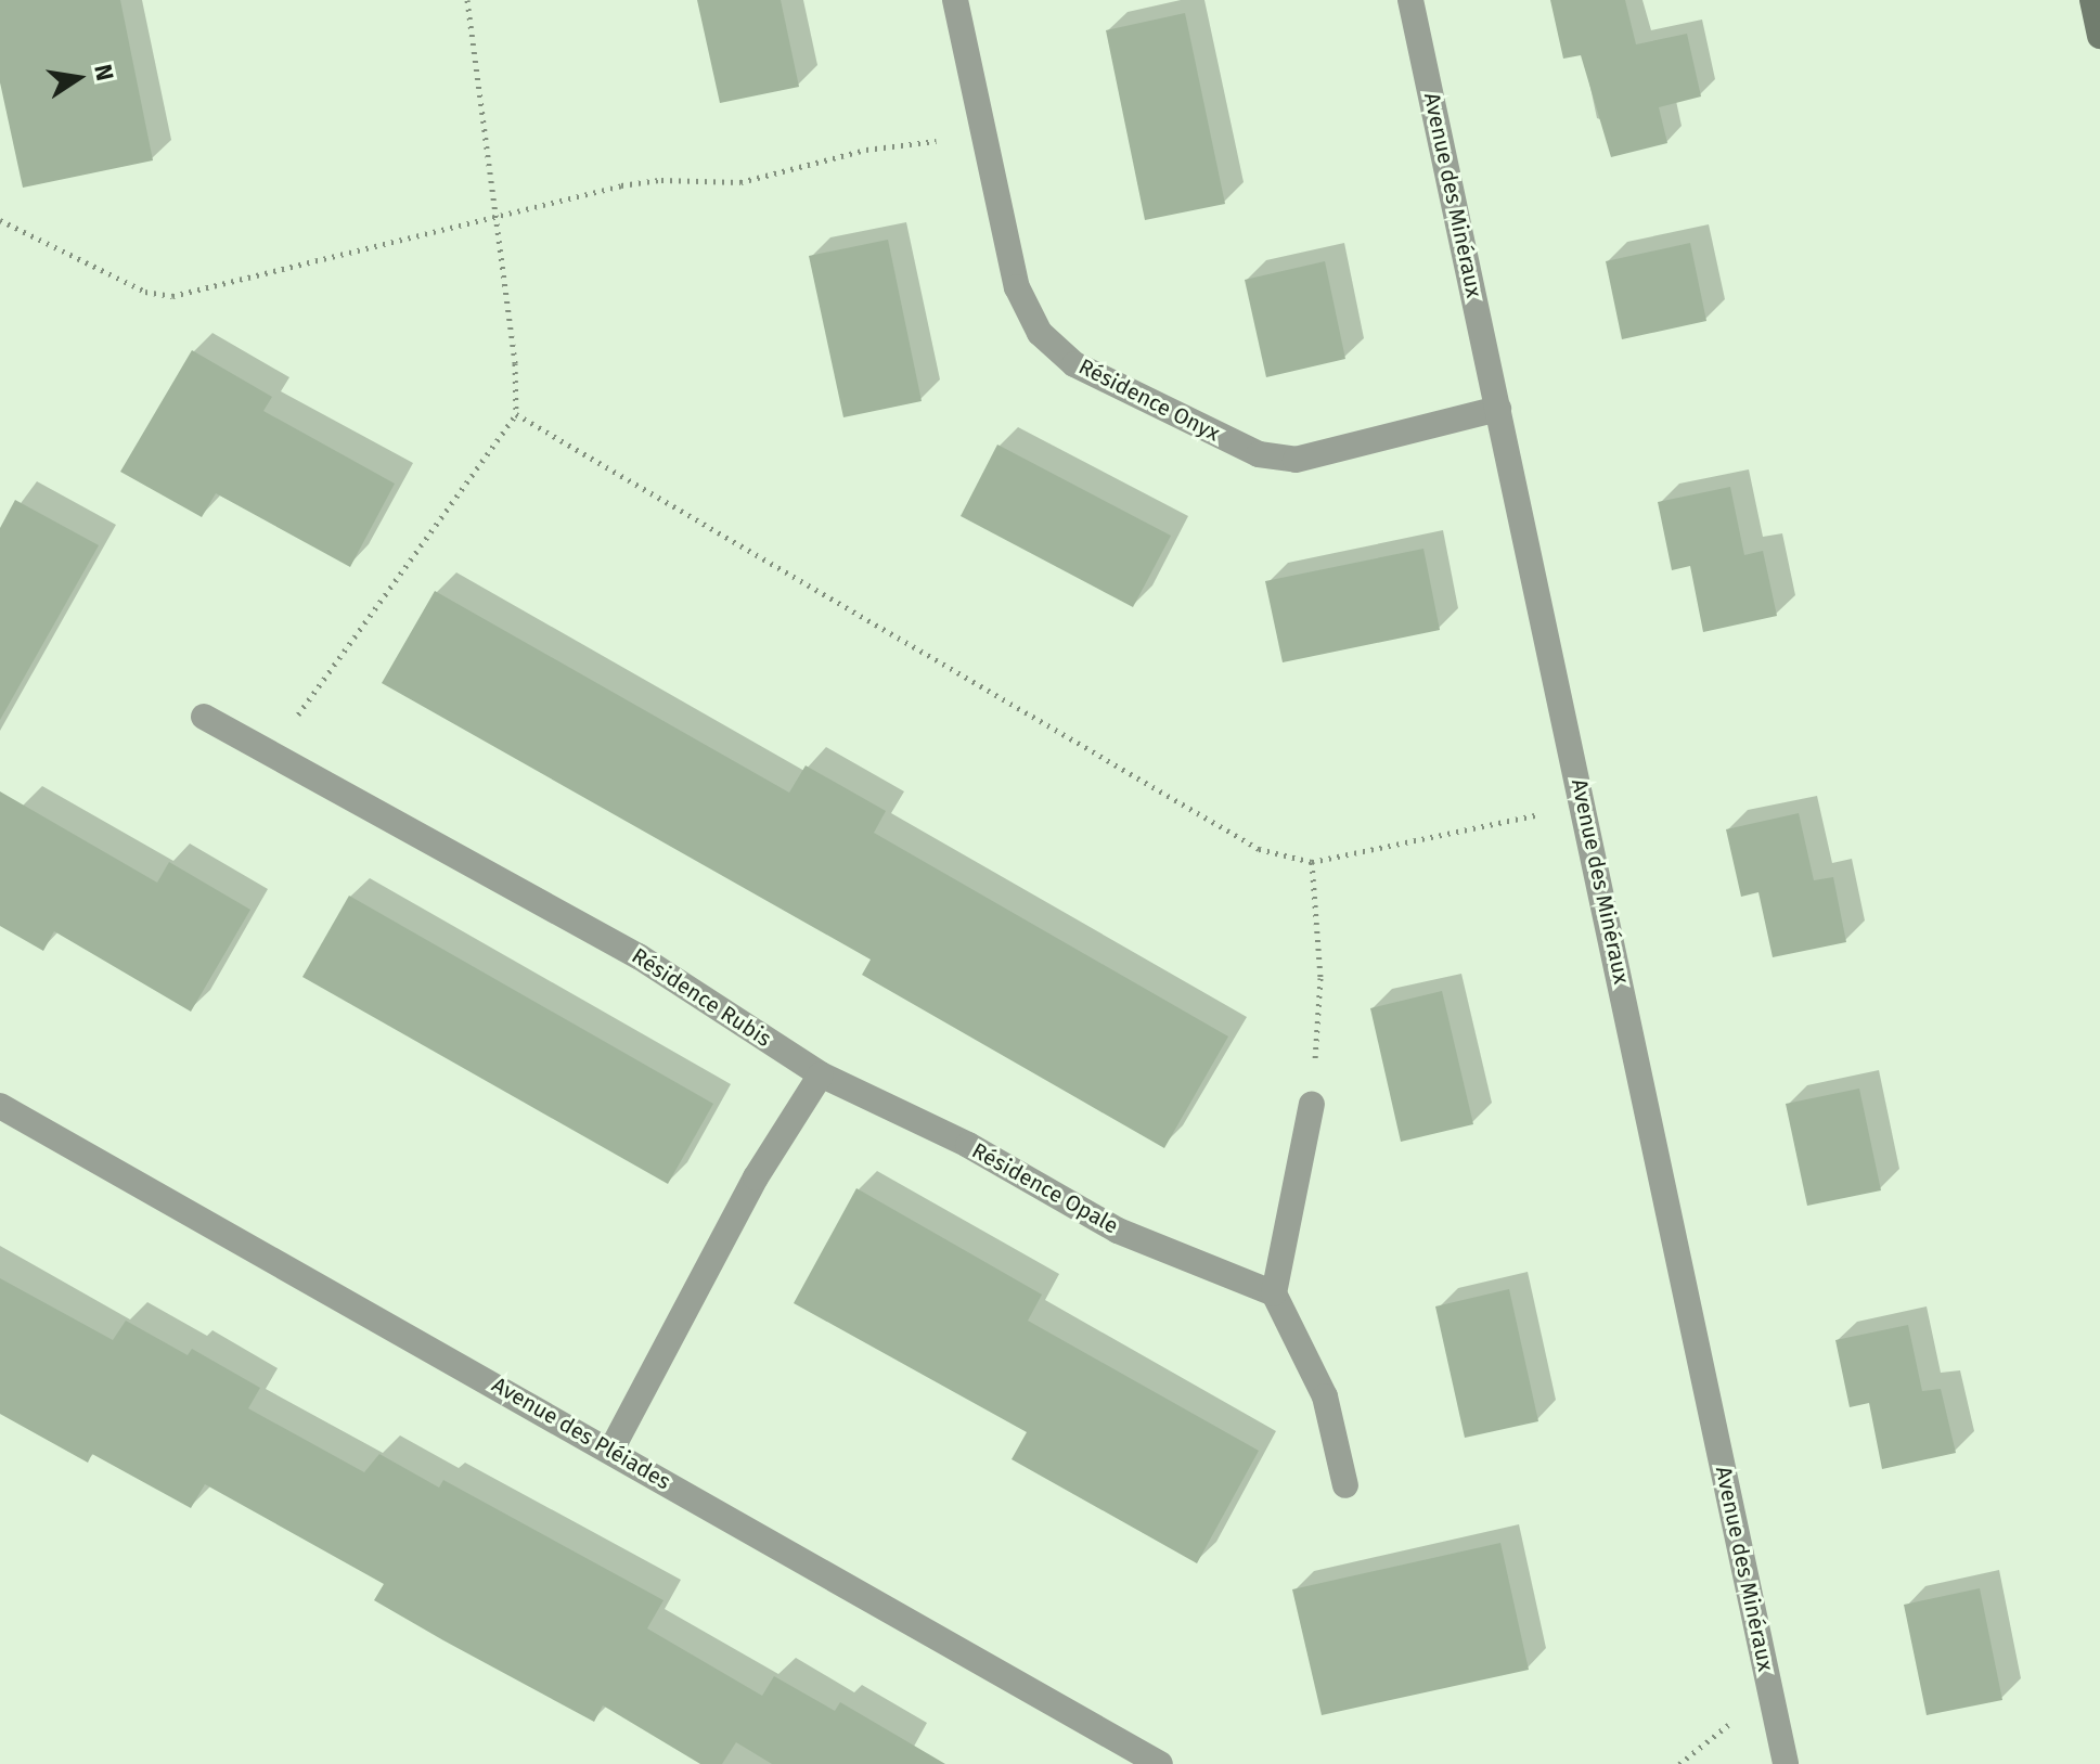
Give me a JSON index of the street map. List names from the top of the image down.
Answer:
{
  "streets": {
    "street": [
      "Avenue des Minéraux",
      "Résidence Onyx",
      "Résidence Rubis",
      "Résidence Opale",
      "Avenue des Pléiades"
    ]
  },
  "crossings": [
    ["Avenue des Minéraux", "Résidence Onyx"],
    ["Résidence Rubis", "Résidence Opale"]
  ],
  "north": "right"
}
